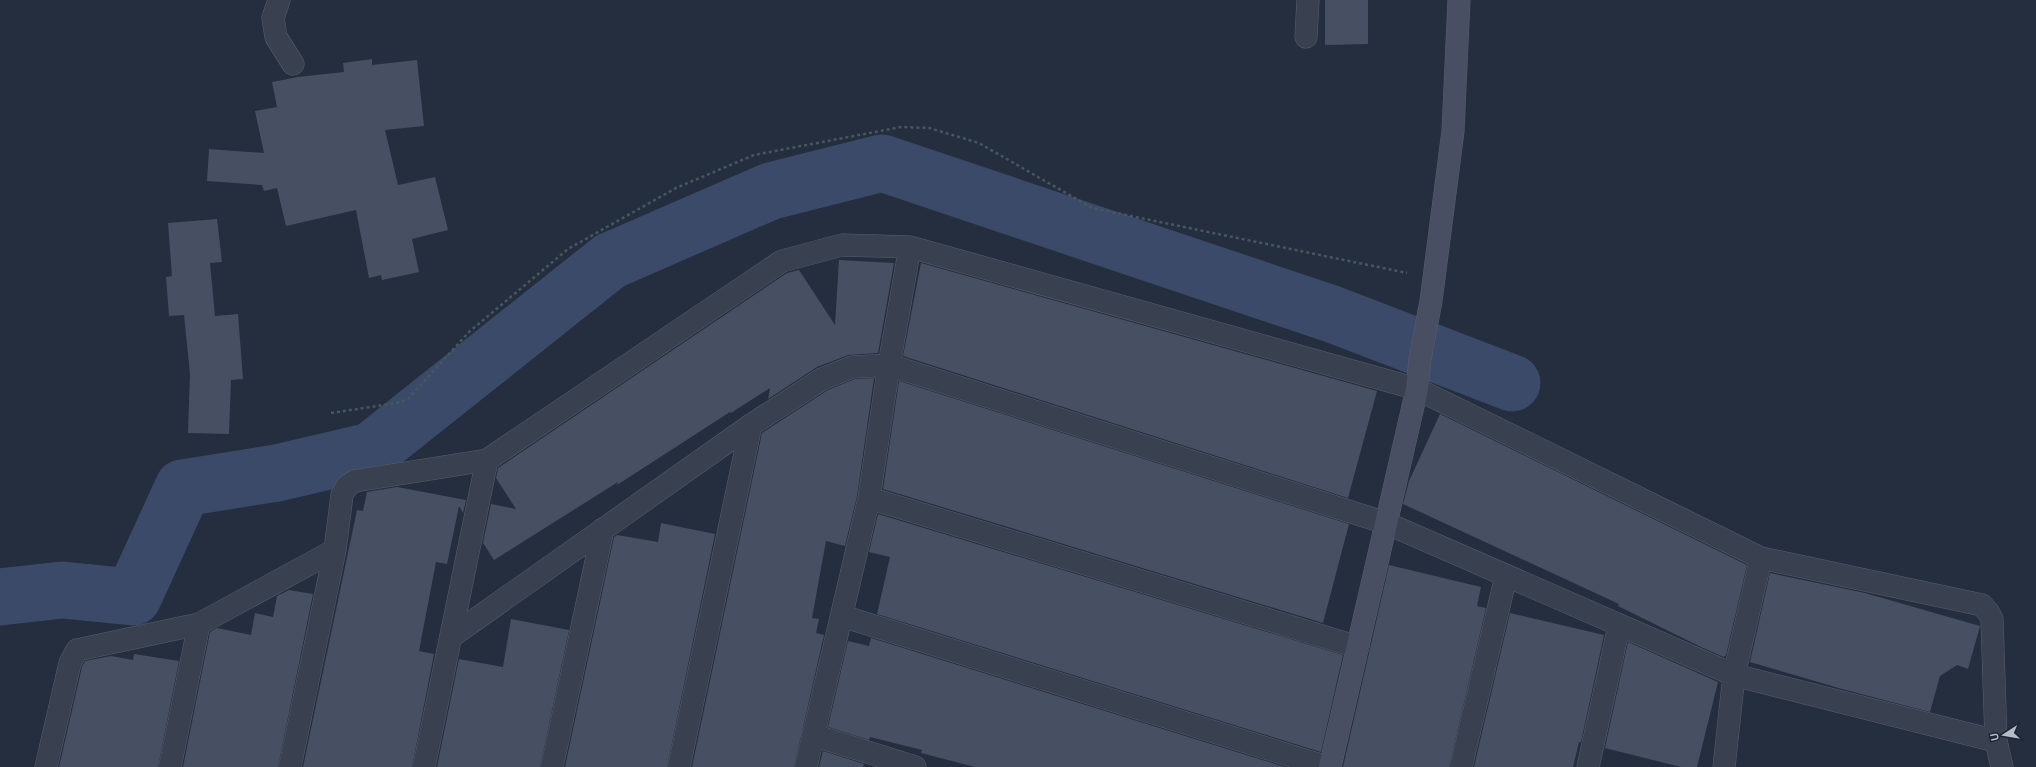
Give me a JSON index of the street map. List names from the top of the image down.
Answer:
{
  "north": "left"
}
